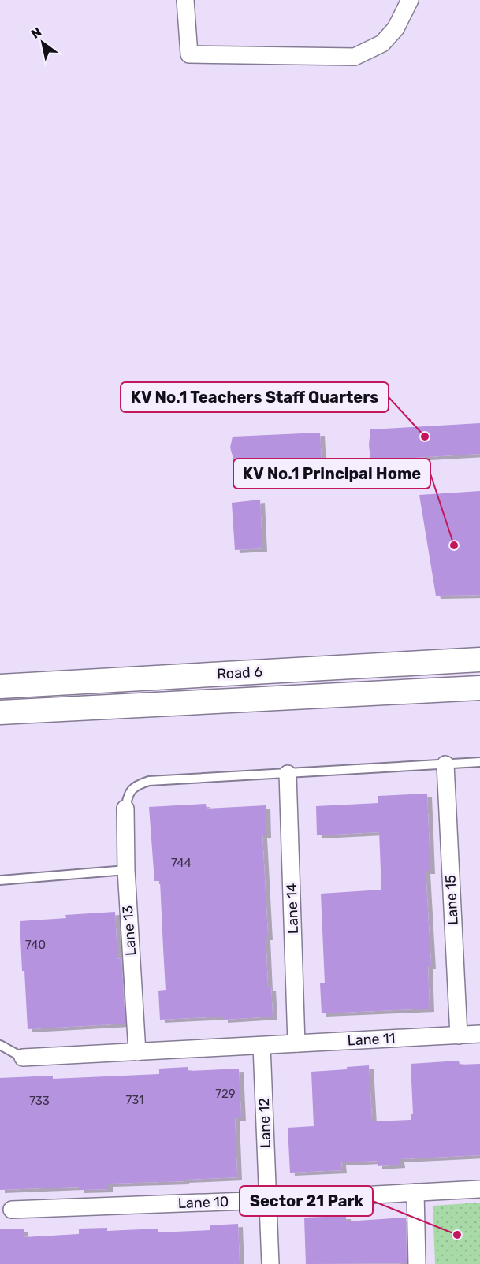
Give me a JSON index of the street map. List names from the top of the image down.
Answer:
{
  "streets": {
    "street": [
      "Road 6",
      "Lane 15",
      "Lane 14",
      "Lane 13",
      "Lane 11",
      "Lane 12",
      "Lane 10"
    ]
  },
  "crossings": [
    ["Lane 15", "Lane 11"],
    ["Lane 14", "Lane 11"],
    ["Lane 13", "Lane 11"],
    ["Lane 11", "Lane 12"],
    ["Lane 12", "Lane 10"]
  ],
  "places": ["KV No.1 Teachers Staff Quarters", "KV No.1 Principal Home", "Sector 21 Park"],
  "house_numbers": [
    "744",
    "740",
    "729",
    "731",
    "733"
  ],
  "north": "top left"
}
